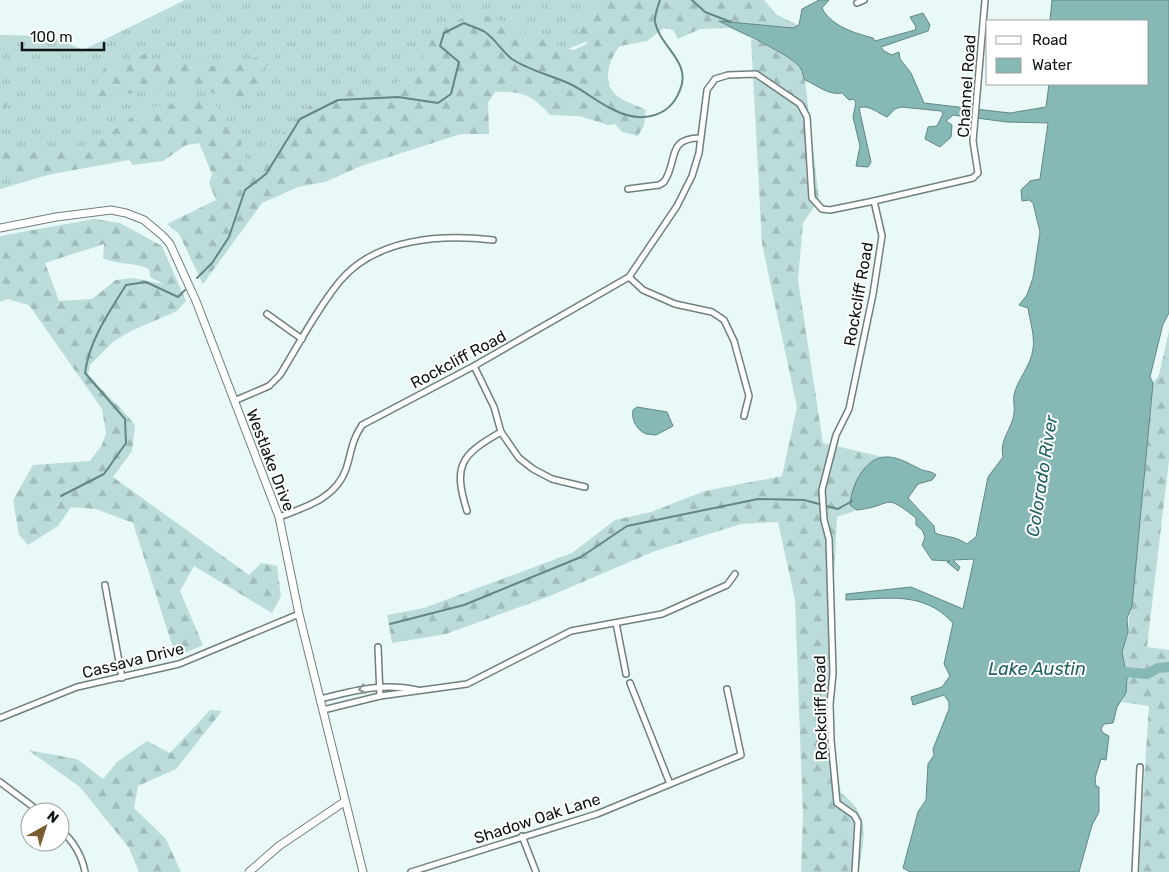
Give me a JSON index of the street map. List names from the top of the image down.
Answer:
{
  "streets": {
    "street": [
      "Channel Road",
      "Rockcliff Road",
      "Westlake Drive",
      "Cassava Drive",
      "Shadow Oak Lane"
    ]
  },
  "crossings": [
    ["Channel Road", "Rockcliff Road"],
    ["Rockcliff Road", "Westlake Drive"],
    ["Westlake Drive", "Cassava Drive"]
  ],
  "water": ["Colorado River", "Lake Austin"],
  "legend": ["Road", "Water"],
  "scale_bar": "100 m",
  "north": "top right"
}
